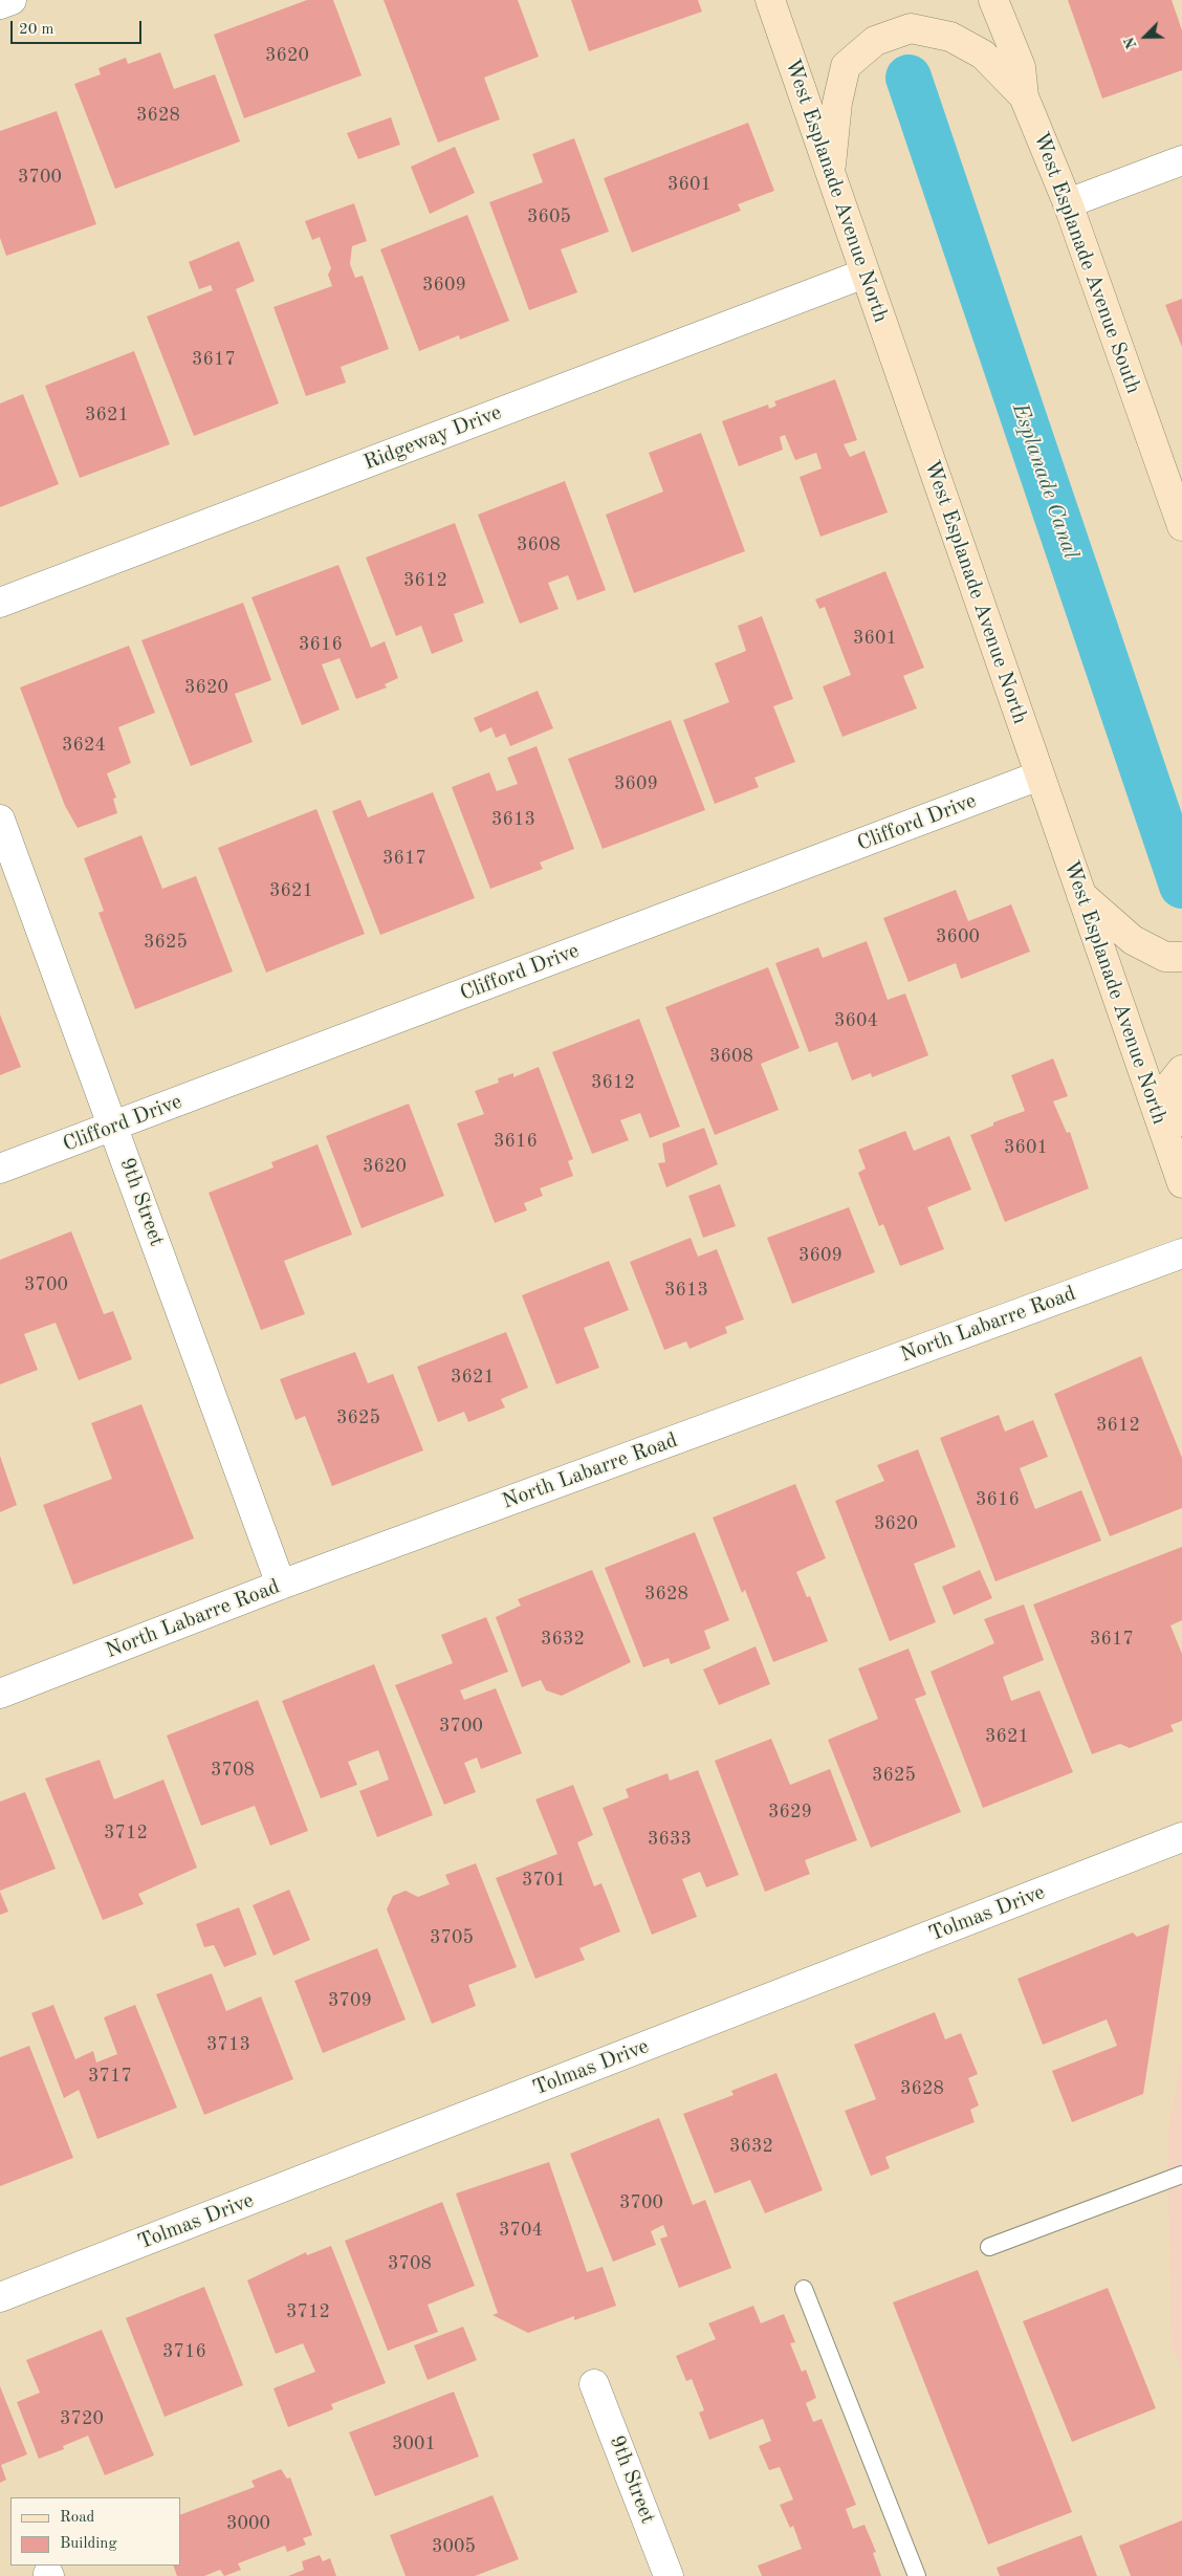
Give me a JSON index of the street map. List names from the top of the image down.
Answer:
{
  "streets": {
    "main road": ["West Esplanade Avenue North", "West Esplanade Avenue South"],
    "street": [
      "Ridgeway Drive",
      "Clifford Drive",
      "9th Street",
      "North Labarre Road",
      "Tolmas Drive"
    ]
  },
  "crossings": [
    ["West Esplanade Avenue North", "Ridgeway Drive"],
    ["West Esplanade Avenue North", "Clifford Drive"],
    ["Clifford Drive", "9th Street"],
    ["9th Street", "North Labarre Road"]
  ],
  "water": ["Esplanade Canal"],
  "house_numbers": [
    "3620",
    "3628",
    "3700",
    "3601",
    "3605",
    "3609",
    "3617",
    "3621",
    "3608",
    "3612",
    "3601",
    "3616",
    "3620",
    "3624",
    "3609",
    "3613",
    "3617",
    "3621",
    "3600",
    "3625",
    "3604",
    "3608",
    "3612",
    "3616",
    "3601",
    "3620",
    "3609",
    "3700",
    "3613",
    "3621",
    "3625",
    "3612",
    "3616",
    "3620",
    "3628",
    "3632",
    "3617",
    "3700",
    "3621",
    "3708",
    "3625",
    "3629",
    "3712",
    "3633",
    "3701",
    "3705",
    "3709",
    "3713",
    "3717",
    "3628",
    "3632",
    "3700",
    "3704",
    "3708",
    "3712",
    "3716",
    "3720",
    "3001",
    "3000",
    "3005"
  ],
  "legend": ["Road", "Building"],
  "scale_bar": "20 m",
  "north": "bottom left"
}
